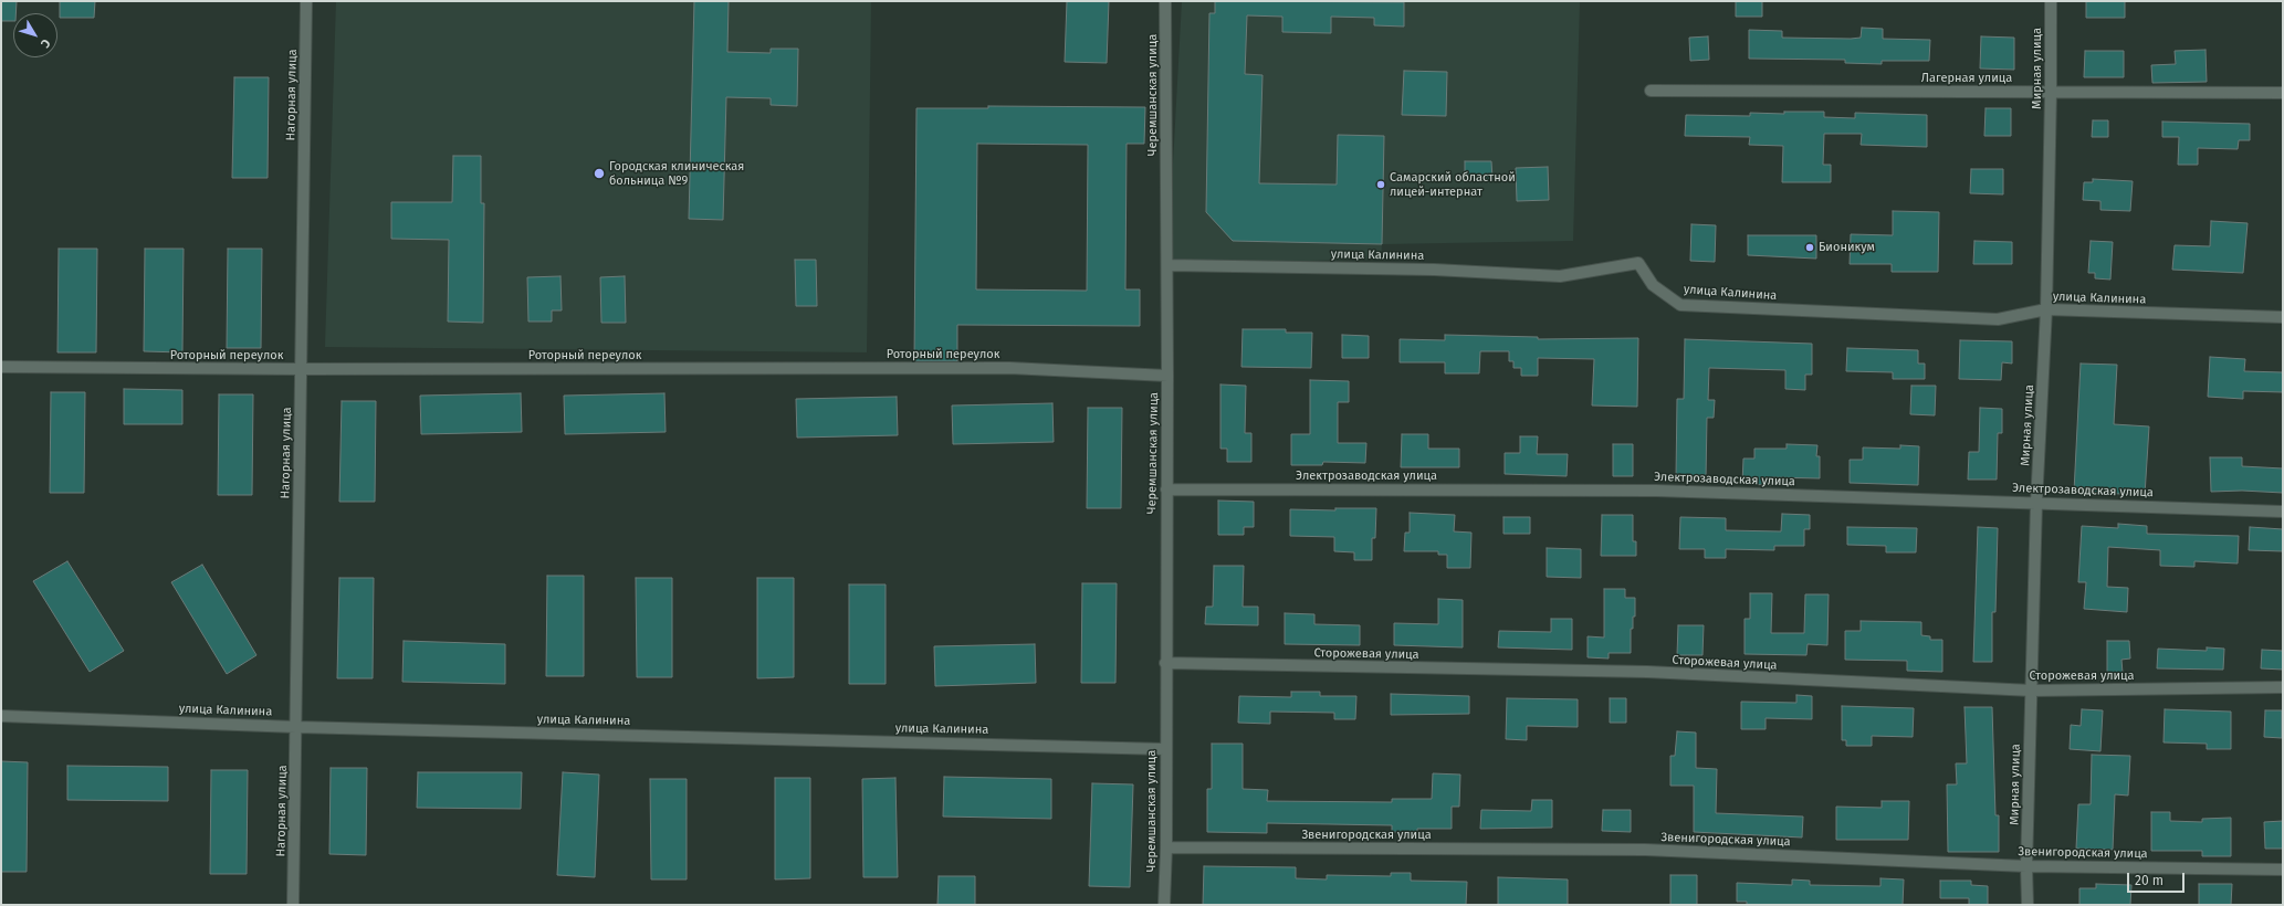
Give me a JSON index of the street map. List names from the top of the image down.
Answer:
{
  "streets": {
    "street": [
      "Мирная улица",
      "Лагерная улица",
      "Нагорная улица",
      "Черемшанская улица",
      "улица Калинина",
      "Роторный переулок",
      "Электрозаводская улица",
      "Сторожевая улица",
      "Звенигородская улица"
    ]
  },
  "crossings": [
    ["Мирная улица", "Лагерная улица"],
    ["Мирная улица", "улица Калинина"],
    ["Мирная улица", "Электрозаводская улица"],
    ["Мирная улица", "Сторожевая улица"],
    ["Мирная улица", "Звенигородская улица"],
    ["Нагорная улица", "улица Калинина"],
    ["Нагорная улица", "Роторный переулок"],
    ["Черемшанская улица", "улица Калинина"],
    ["Черемшанская улица", "Роторный переулок"],
    ["Черемшанская улица", "Электрозаводская улица"],
    ["Черемшанская улица", "Сторожевая улица"],
    ["Черемшанская улица", "Звенигородская улица"]
  ],
  "places": ["Городская клиническая больница №9", "Самарский областной лицей-интернат", "Бионикум"],
  "scale_bar": "20 m",
  "north": "bottom right"
}
